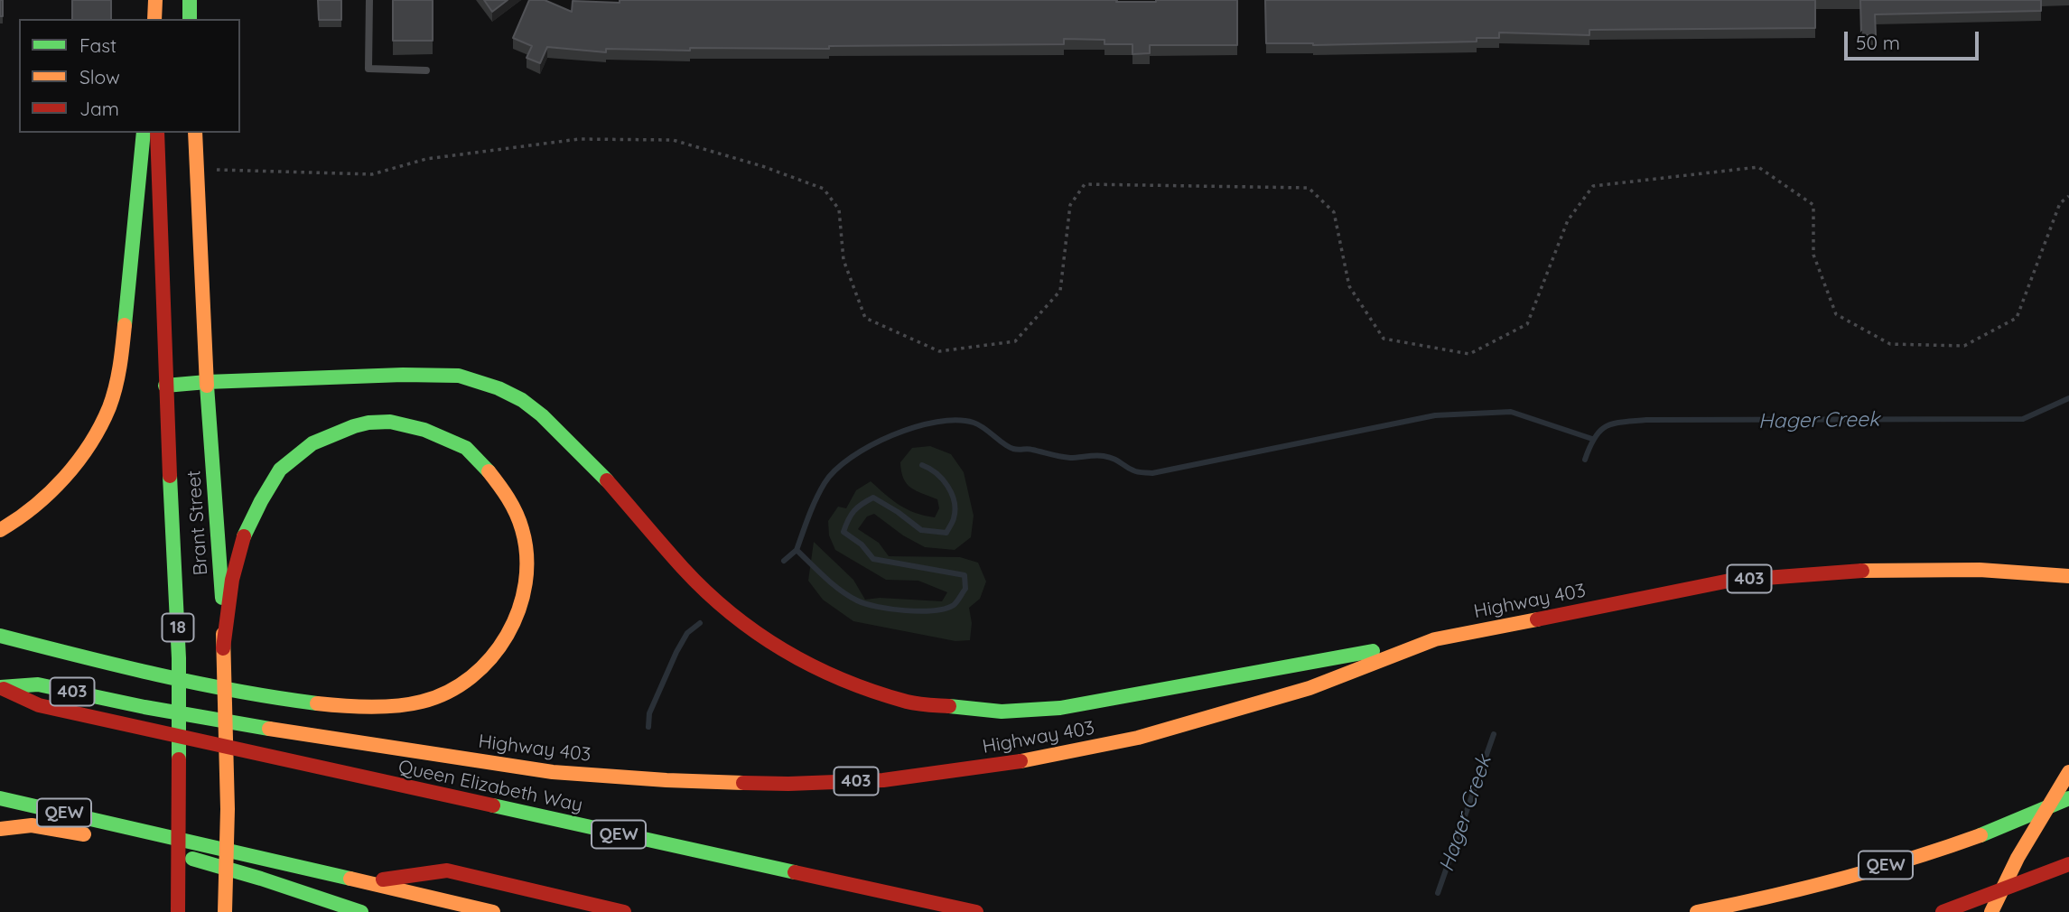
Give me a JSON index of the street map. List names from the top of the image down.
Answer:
{
  "streets": {
    "main road": [
      "Brant Street",
      "403",
      "Highway 403",
      "18",
      "Queen Elizabeth Way",
      "QEW"
    ]
  },
  "crossings": [
    ["Highway 403", "Queen Elizabeth Way"]
  ],
  "water": ["Hager Creek"],
  "legend": ["Fast", "Slow", "Jam"],
  "scale_bar": "50 m"
}
